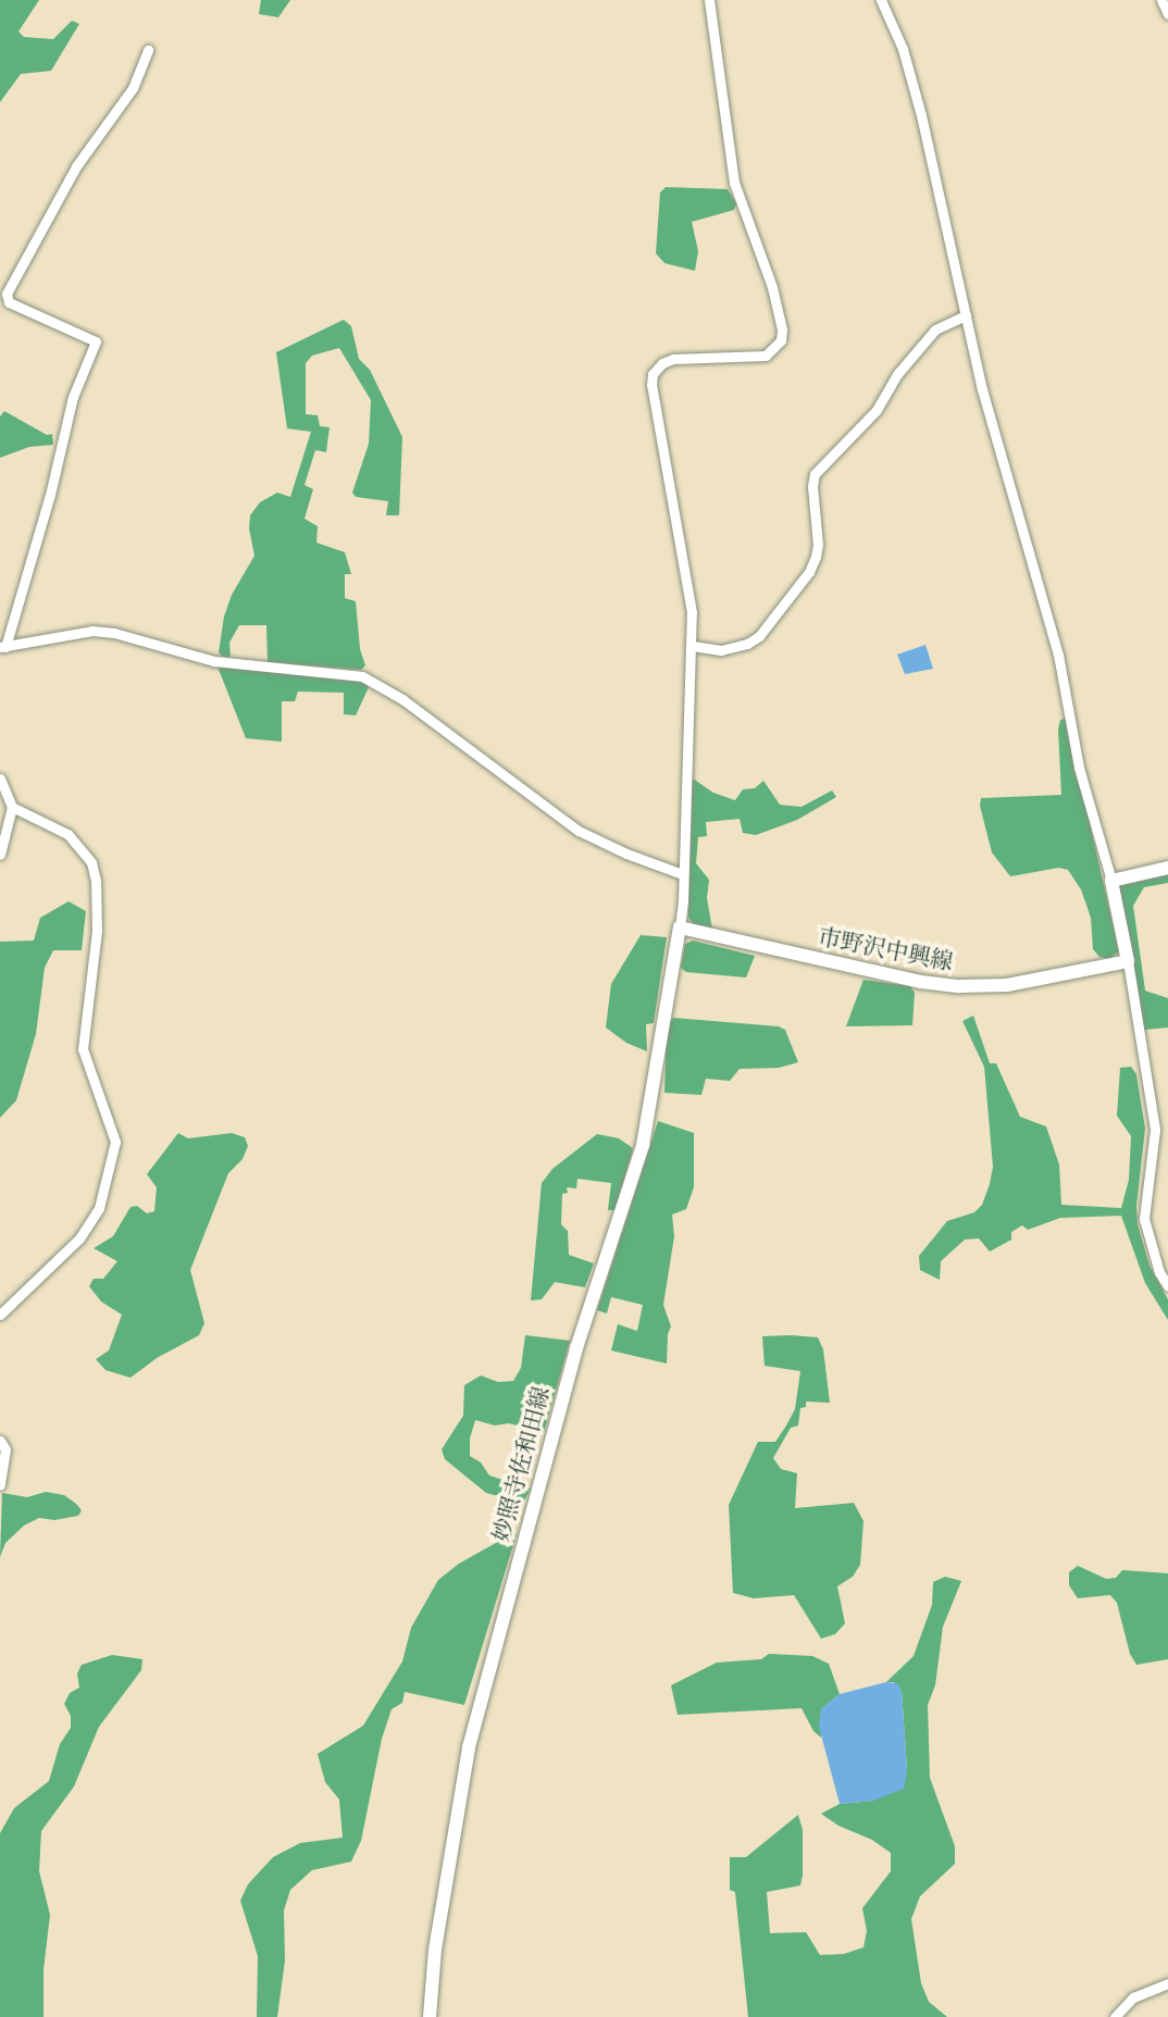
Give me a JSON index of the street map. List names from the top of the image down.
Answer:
{
  "streets": {
    "main road": ["市野沢中興線", "妙照寺佐和田線"]
  },
  "crossings": [
    ["市野沢中興線", "妙照寺佐和田線"]
  ]
}
